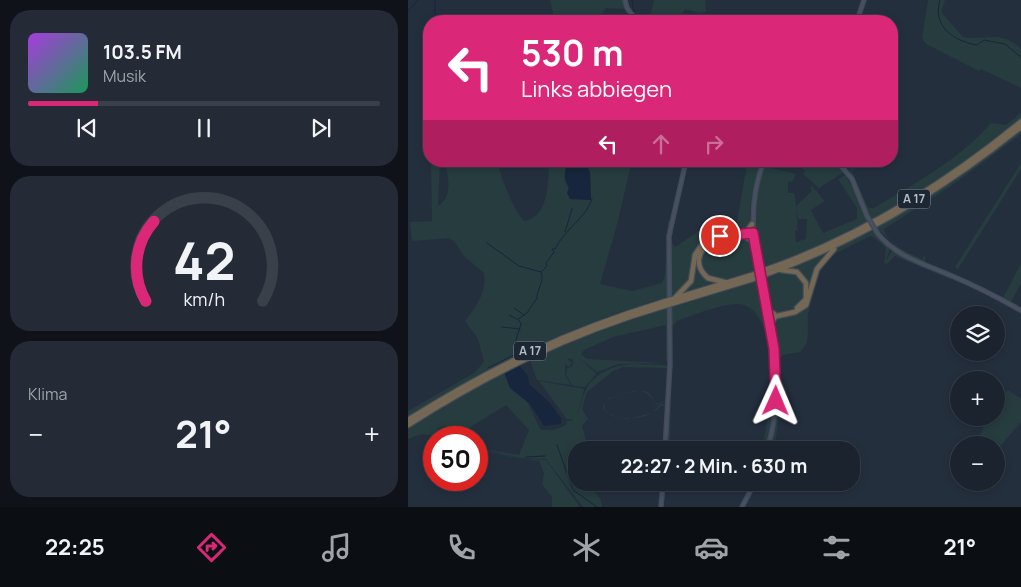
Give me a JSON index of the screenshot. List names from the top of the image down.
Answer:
{
  "streets": {
    "highway": ["A 17"]
  },
  "page": {
    "turn": ["530 m", "Links abbiegen"],
    "song": ["103.5 FM", "Musik"],
    "map_buttons": ["+", "−"],
    "tile": "Klima",
    "heat": ["−", "21°", "+"],
    "limit": "50",
    "trip": "22:27 · 2 Min. · 630 m",
    "tabs": ["22:25", "21°"],
    "gauge": ["42", "km/h"]
  }
}
